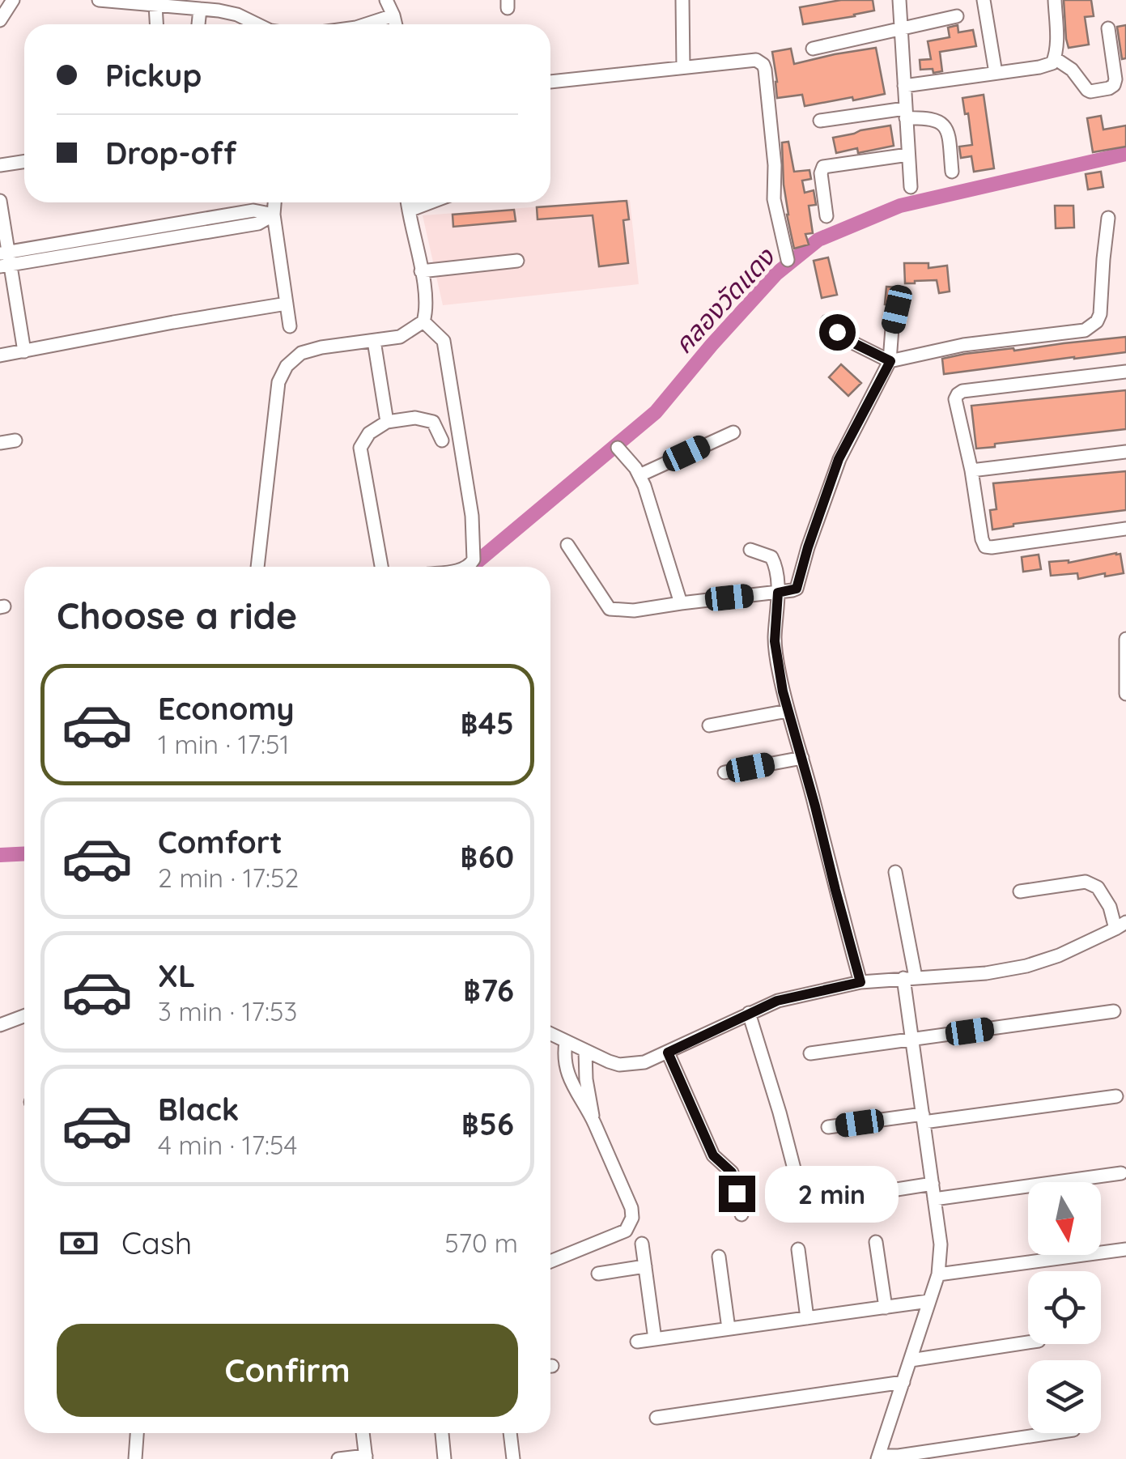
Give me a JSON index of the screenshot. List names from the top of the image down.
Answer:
{
  "water": ["คลองวัดแดง"],
  "north": "bottom",
  "page": {
    "banner": ["Pickup", "Drop-off"],
    "heading": "Choose a ride",
    "list": [
      {
        "name": "Economy",
        "note": "1 min · 17:51",
        "value": "฿45"
      },
      {
        "name": "Comfort",
        "note": "2 min · 17:52",
        "value": "฿60"
      },
      {
        "name": "XL",
        "note": "3 min · 17:53",
        "value": "฿76"
      },
      {
        "name": "Black",
        "note": "4 min · 17:54",
        "value": "฿56"
      }
    ],
    "bubble": "2 min",
    "pay": ["Cash", "570 m"],
    "buttons": "Confirm"
  }
}
